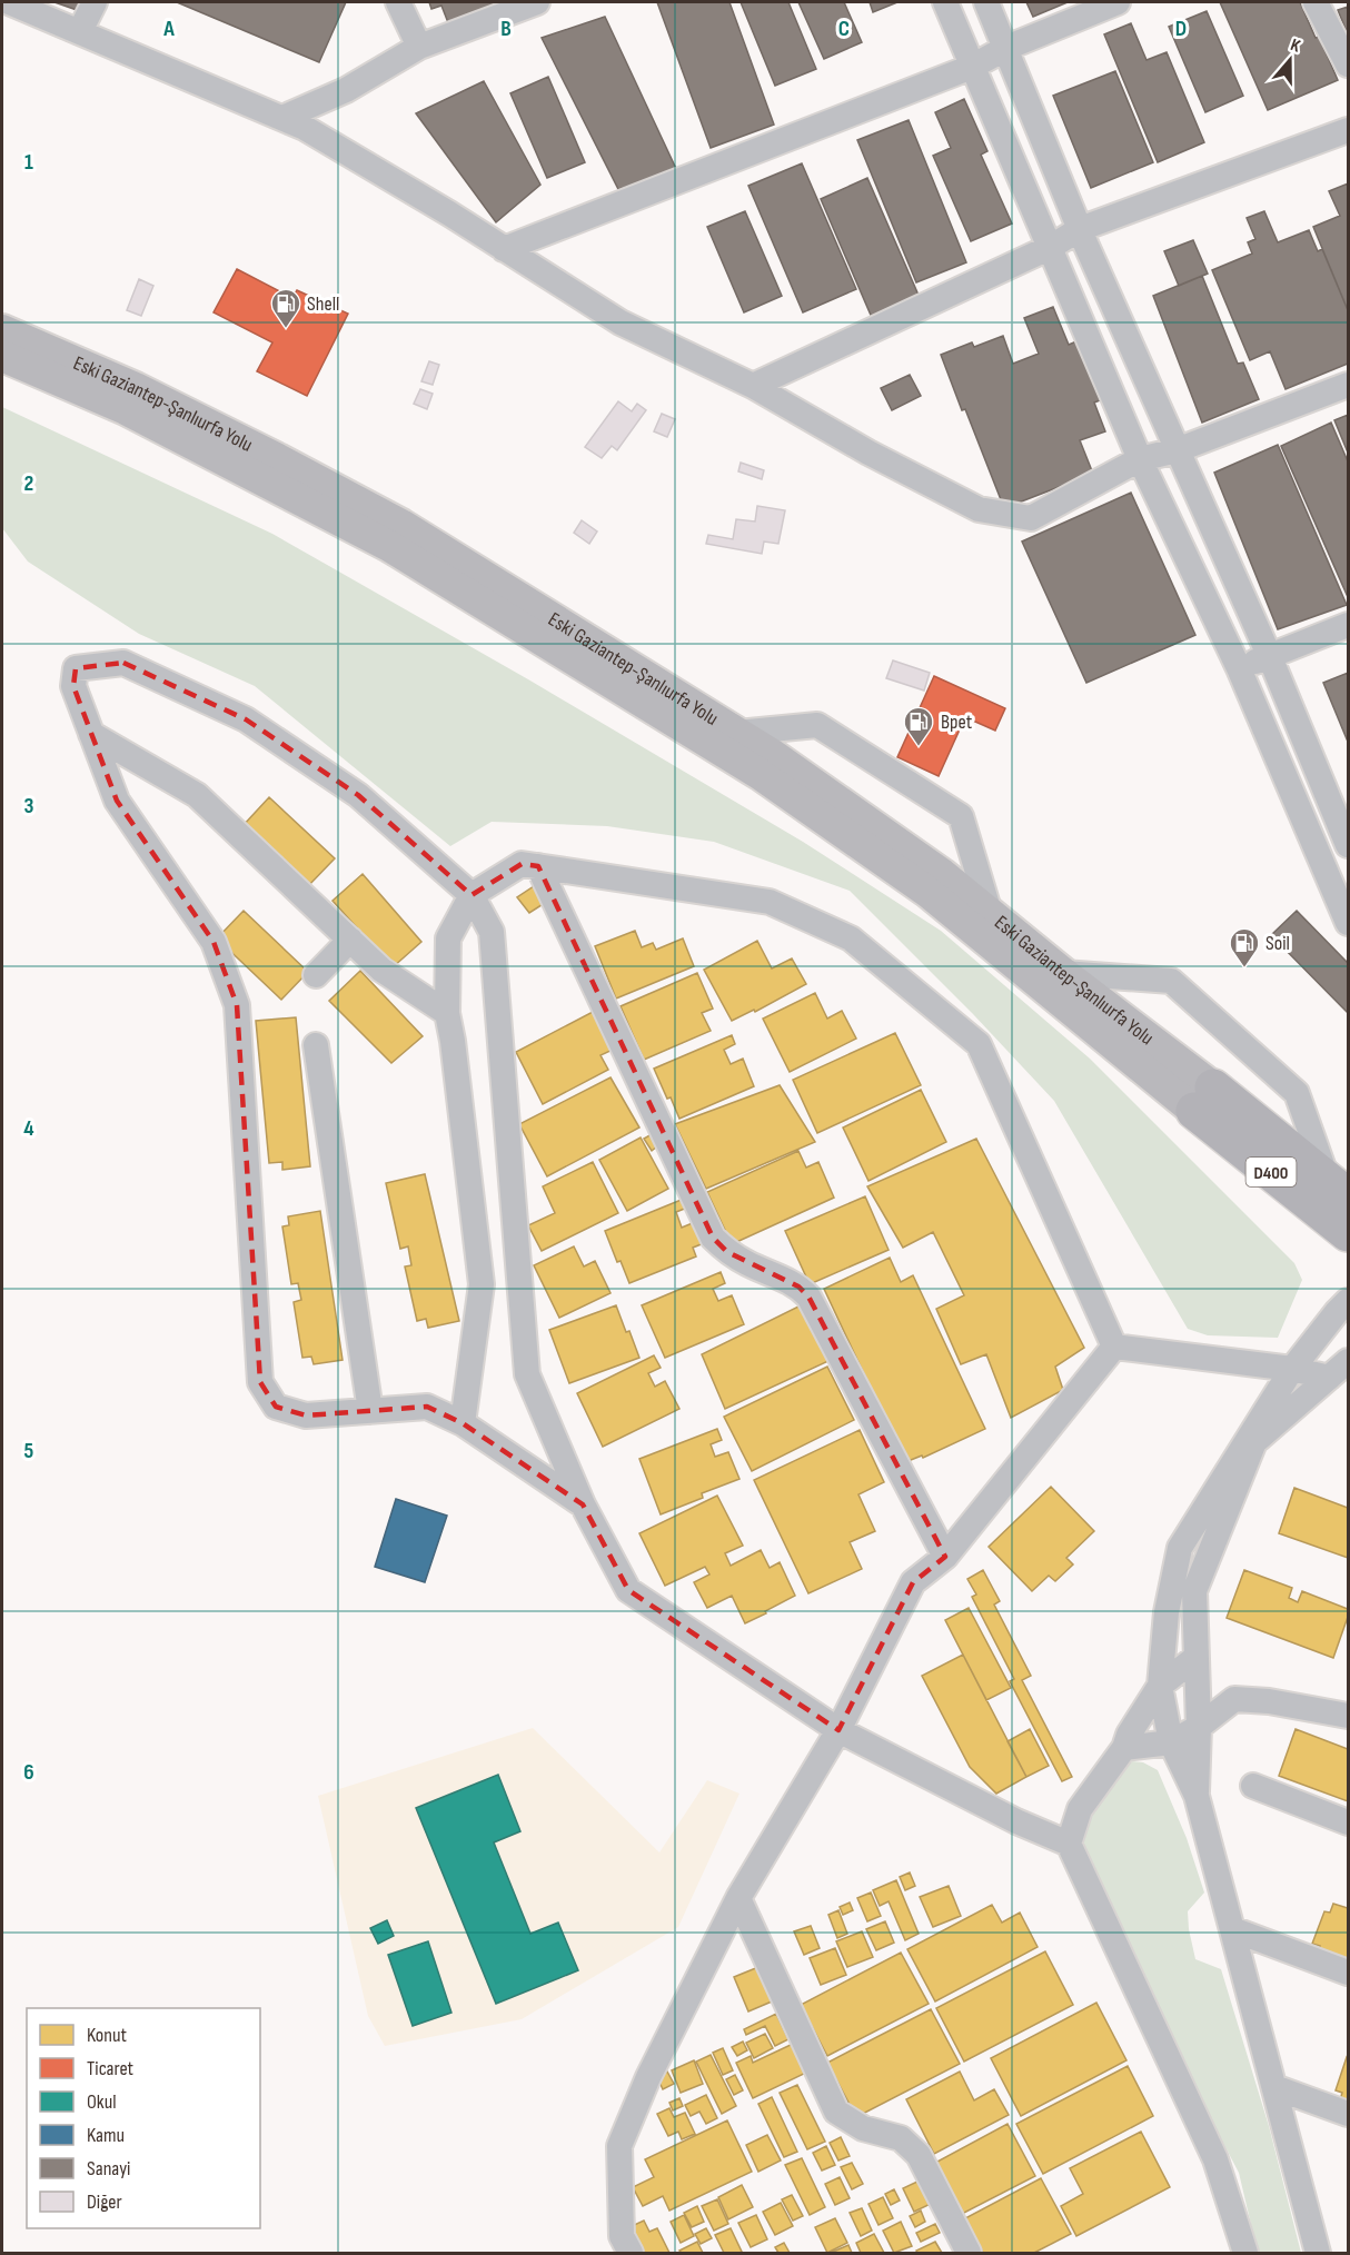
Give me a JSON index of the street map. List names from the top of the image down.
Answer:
{
  "streets": {
    "highway": ["D400"],
    "main road": ["Eski Gaziantep-Şanlıurfa Yolu"]
  },
  "crossings": [
    ["Eski Gaziantep-Şanlıurfa Yolu", "D400"]
  ],
  "places": {
    "fuel station": ["Shell", "Bpet", "Soil"]
  },
  "legend": [
    "Konut",
    "Ticaret",
    "Okul",
    "Kamu",
    "Sanayi",
    "Diğer"
  ],
  "north": "top",
  "grid": {
    "columns": [
      "A",
      "B",
      "C",
      "D"
    ],
    "rows": [
      "1",
      "2",
      "3",
      "4",
      "5",
      "6"
    ]
  }
}
